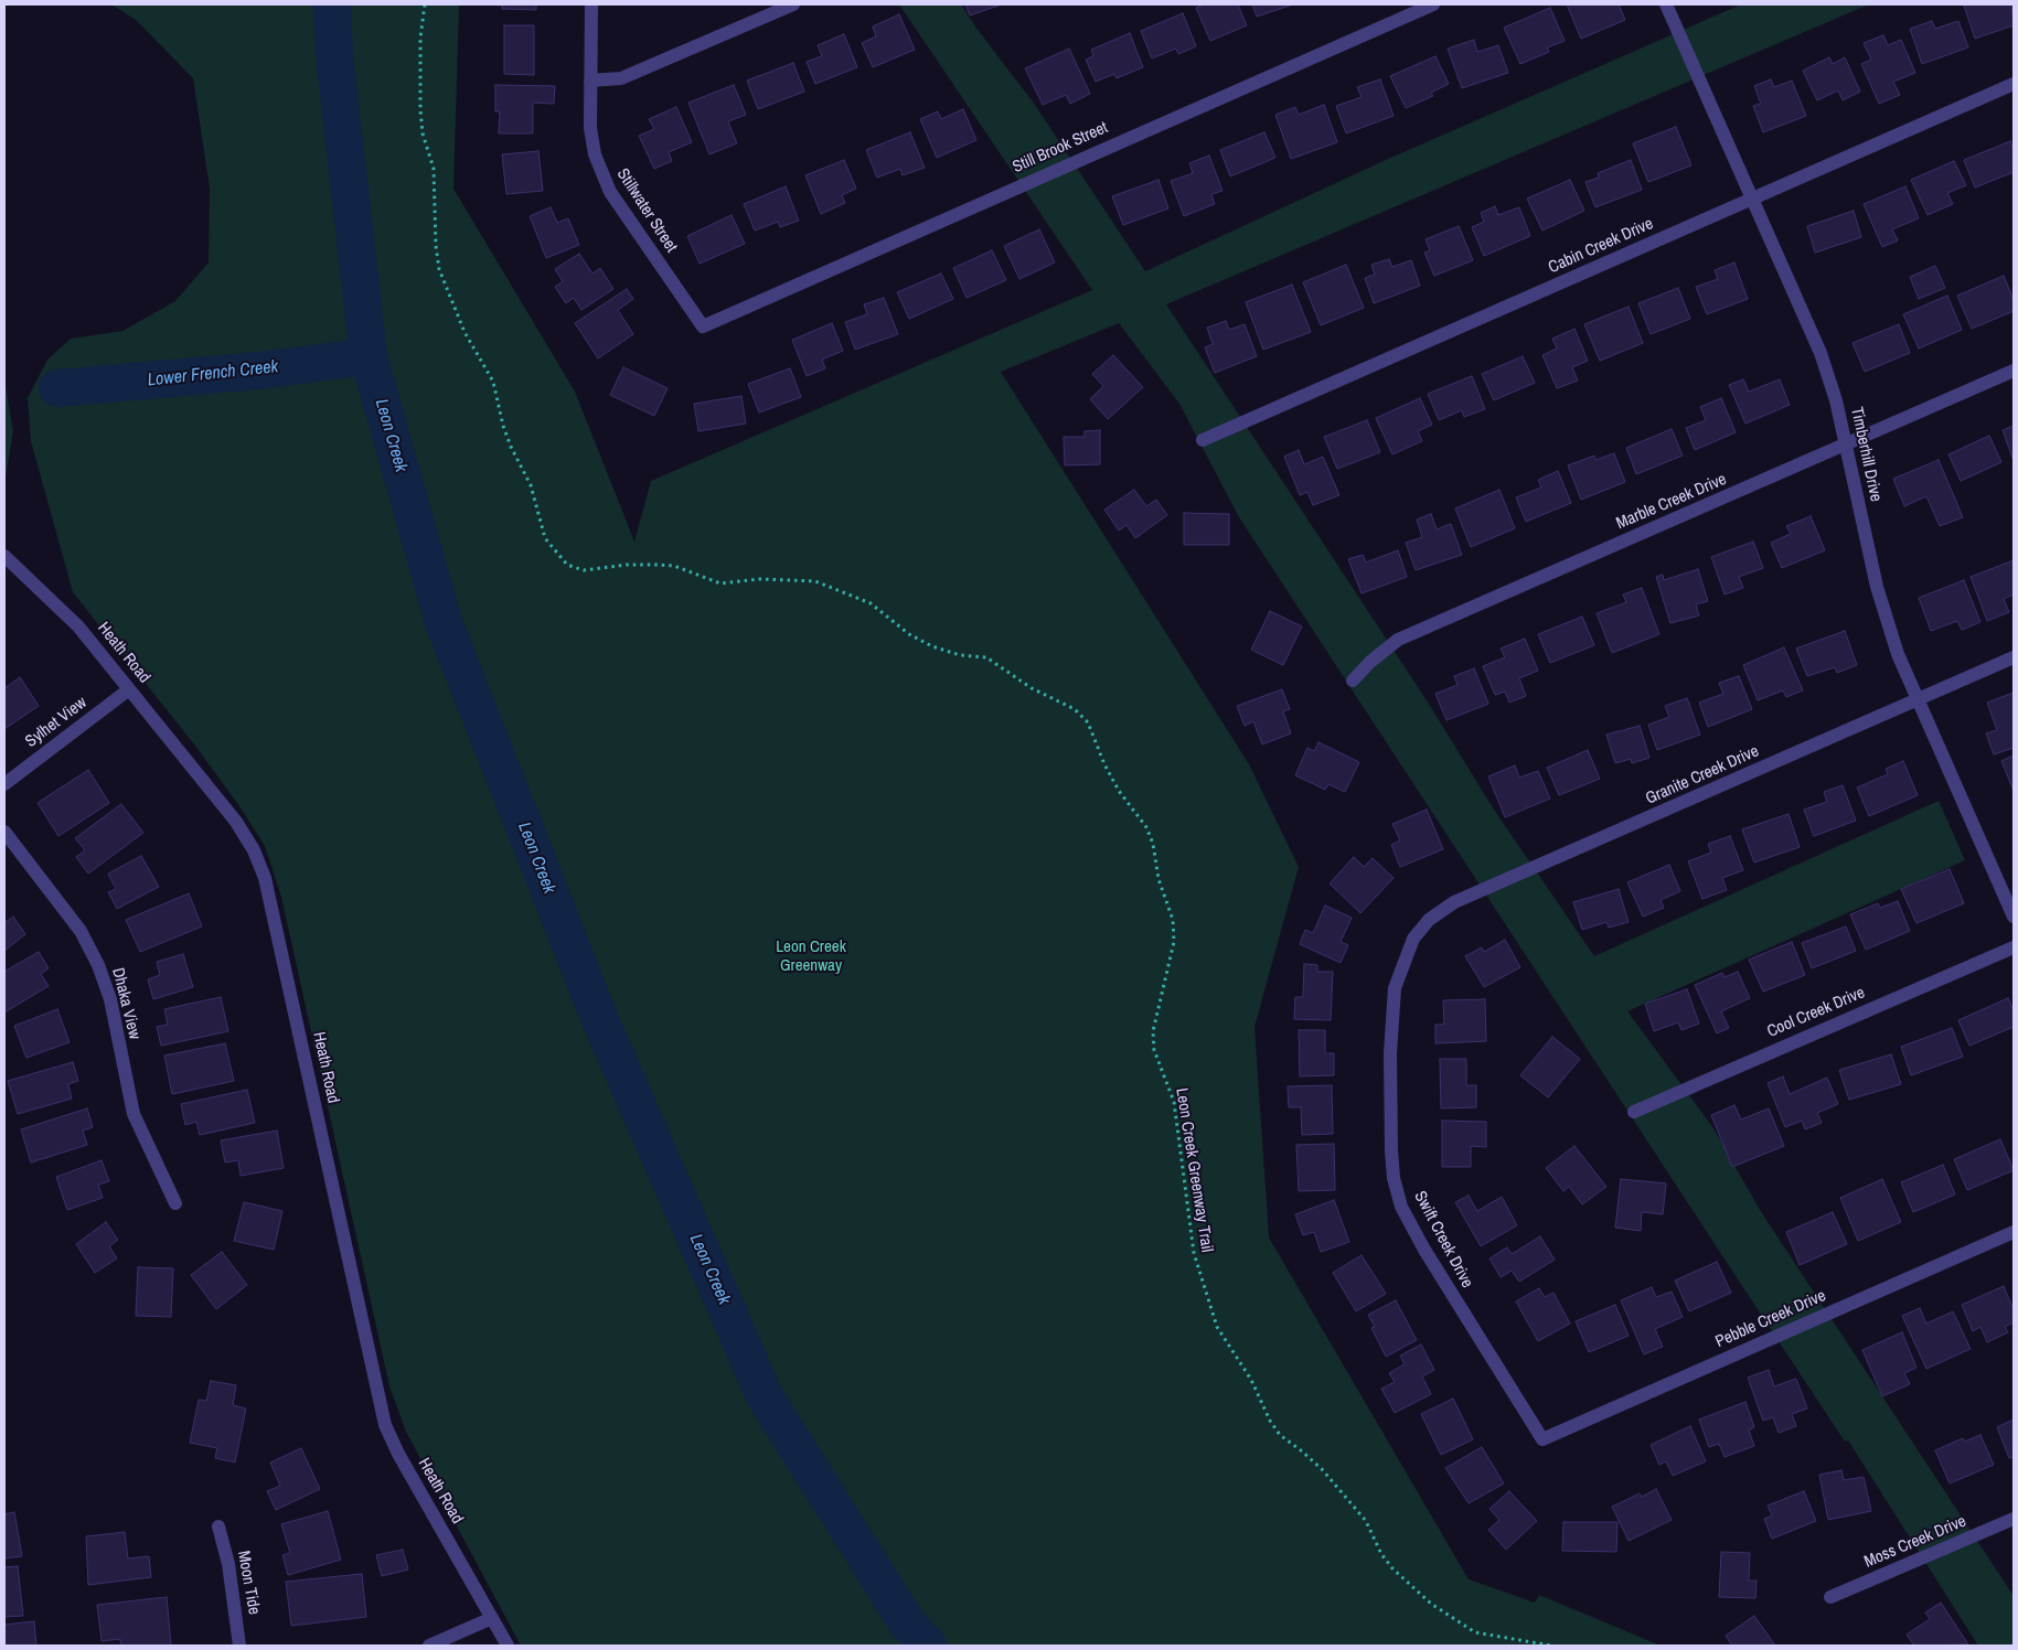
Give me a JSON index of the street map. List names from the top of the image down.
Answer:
{
  "streets": {
    "street": [
      "Still Brook Street",
      "Stillwater Street",
      "Cabin Creek Drive",
      "Timberhill Drive",
      "Marble Creek Drive",
      "Heath Road",
      "Sylhet View",
      "Granite Creek Drive",
      "Dhaka View",
      "Cool Creek Drive",
      "Swift Creek Drive",
      "Pebble Creek Drive",
      "Moss Creek Drive",
      "Moon Tide"
    ],
    "path": ["Leon Creek Greenway Trail"]
  },
  "crossings": [
    ["Still Brook Street", "Stillwater Street"],
    ["Cabin Creek Drive", "Timberhill Drive"],
    ["Timberhill Drive", "Marble Creek Drive"],
    ["Timberhill Drive", "Granite Creek Drive"],
    ["Heath Road", "Sylhet View"],
    ["Granite Creek Drive", "Swift Creek Drive"],
    ["Swift Creek Drive", "Pebble Creek Drive"]
  ],
  "water": ["Lower French Creek", "Leon Creek"],
  "parks": ["Leon Creek Greenway"]
}
